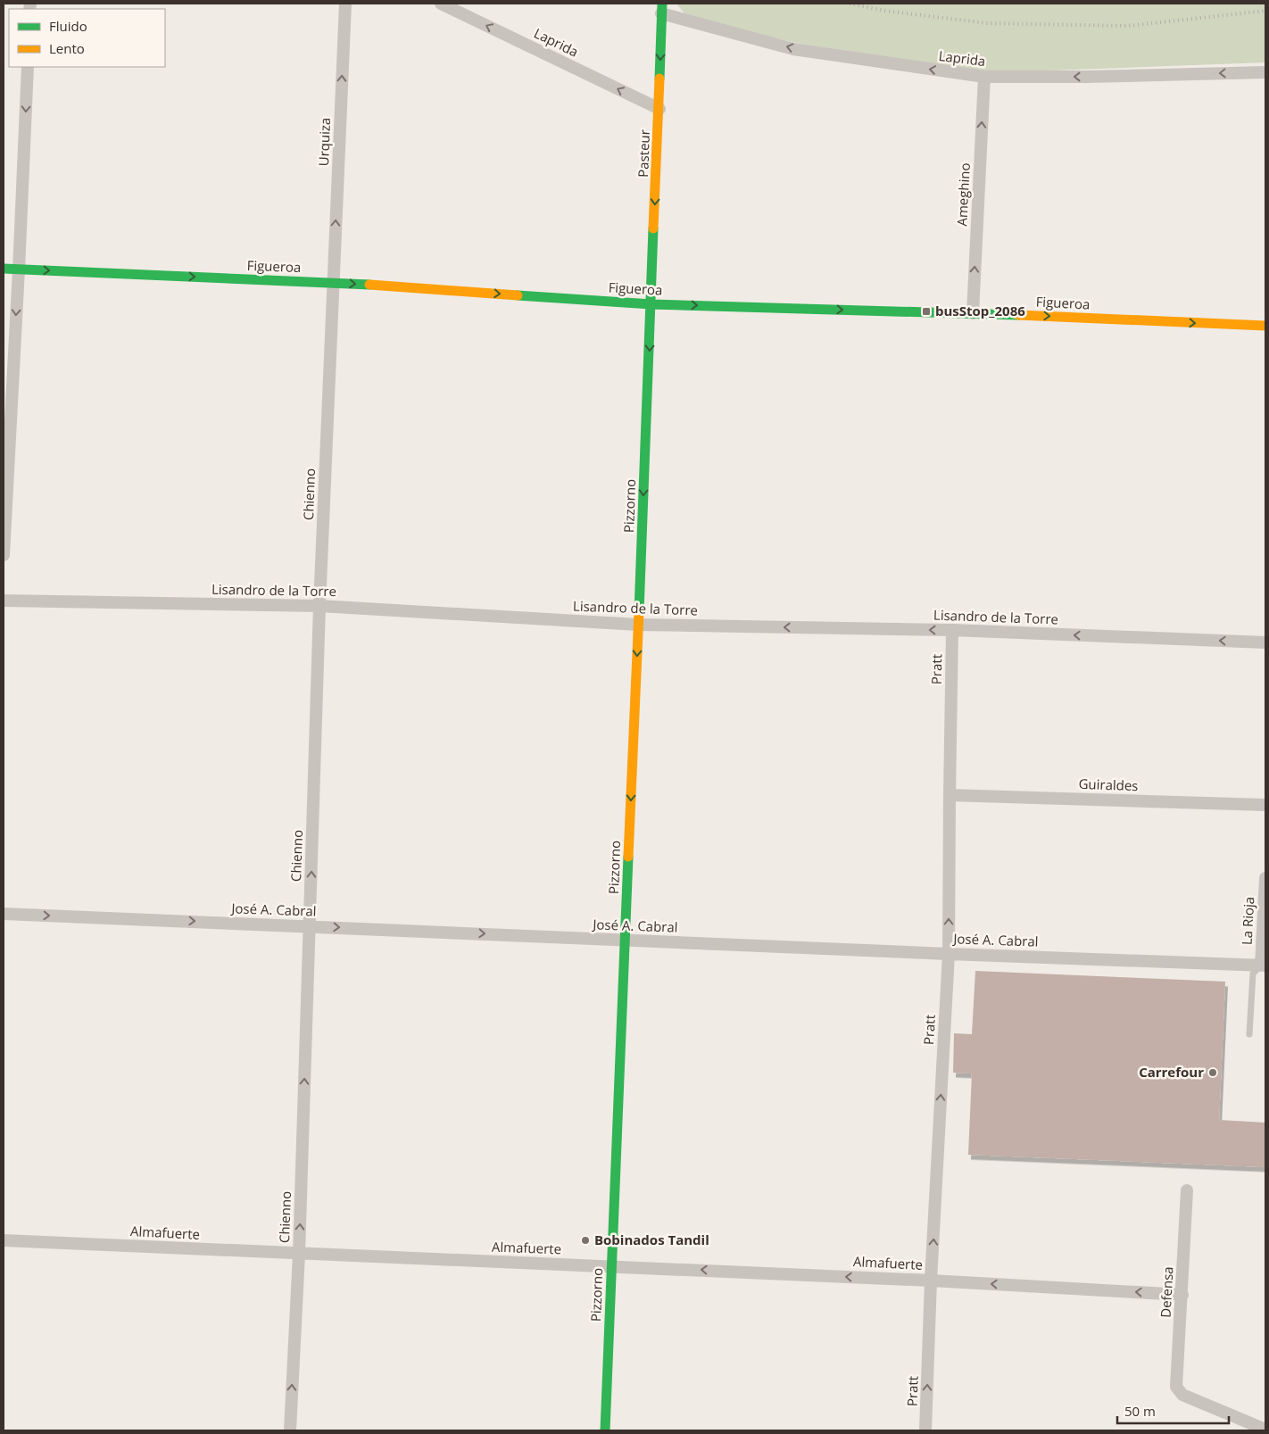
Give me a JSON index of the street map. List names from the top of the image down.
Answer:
{
  "streets": {
    "street": [
      "Laprida",
      "Urquiza",
      "Pasteur",
      "Ameghino",
      "Figueroa",
      "Chienno",
      "Pizzorno",
      "Lisandro de la Torre",
      "Pratt",
      "Guiraldes",
      "José A. Cabral",
      "La Rioja",
      "Almafuerte",
      "Defensa"
    ]
  },
  "crossings": [
    ["Laprida", "Pasteur"],
    ["Laprida", "Ameghino"],
    ["Urquiza", "Figueroa"],
    ["Urquiza", "Chienno"],
    ["Pasteur", "Figueroa"],
    ["Pasteur", "Pizzorno"],
    ["Ameghino", "Figueroa"],
    ["Figueroa", "Chienno"],
    ["Figueroa", "Pizzorno"],
    ["Chienno", "Lisandro de la Torre"],
    ["Chienno", "José A. Cabral"],
    ["Chienno", "Almafuerte"],
    ["Pizzorno", "Lisandro de la Torre"],
    ["Pizzorno", "José A. Cabral"],
    ["Pizzorno", "Almafuerte"],
    ["Lisandro de la Torre", "Pratt"],
    ["Pratt", "Guiraldes"],
    ["Pratt", "José A. Cabral"],
    ["Pratt", "Almafuerte"],
    ["José A. Cabral", "La Rioja"],
    ["Almafuerte", "Defensa"]
  ],
  "one_way": [
    "Laprida",
    "Urquiza",
    "Pasteur",
    "Ameghino",
    "Figueroa",
    "Chienno",
    "Pizzorno",
    "Lisandro de la Torre",
    "Pratt",
    "José A. Cabral",
    "Almafuerte"
  ],
  "places": {
    "transit": ["busStop_2086"],
    "other": ["Carrefour", "Bobinados Tandil"]
  },
  "legend": ["Fluido", "Lento"],
  "scale_bar": "50 m"
}
